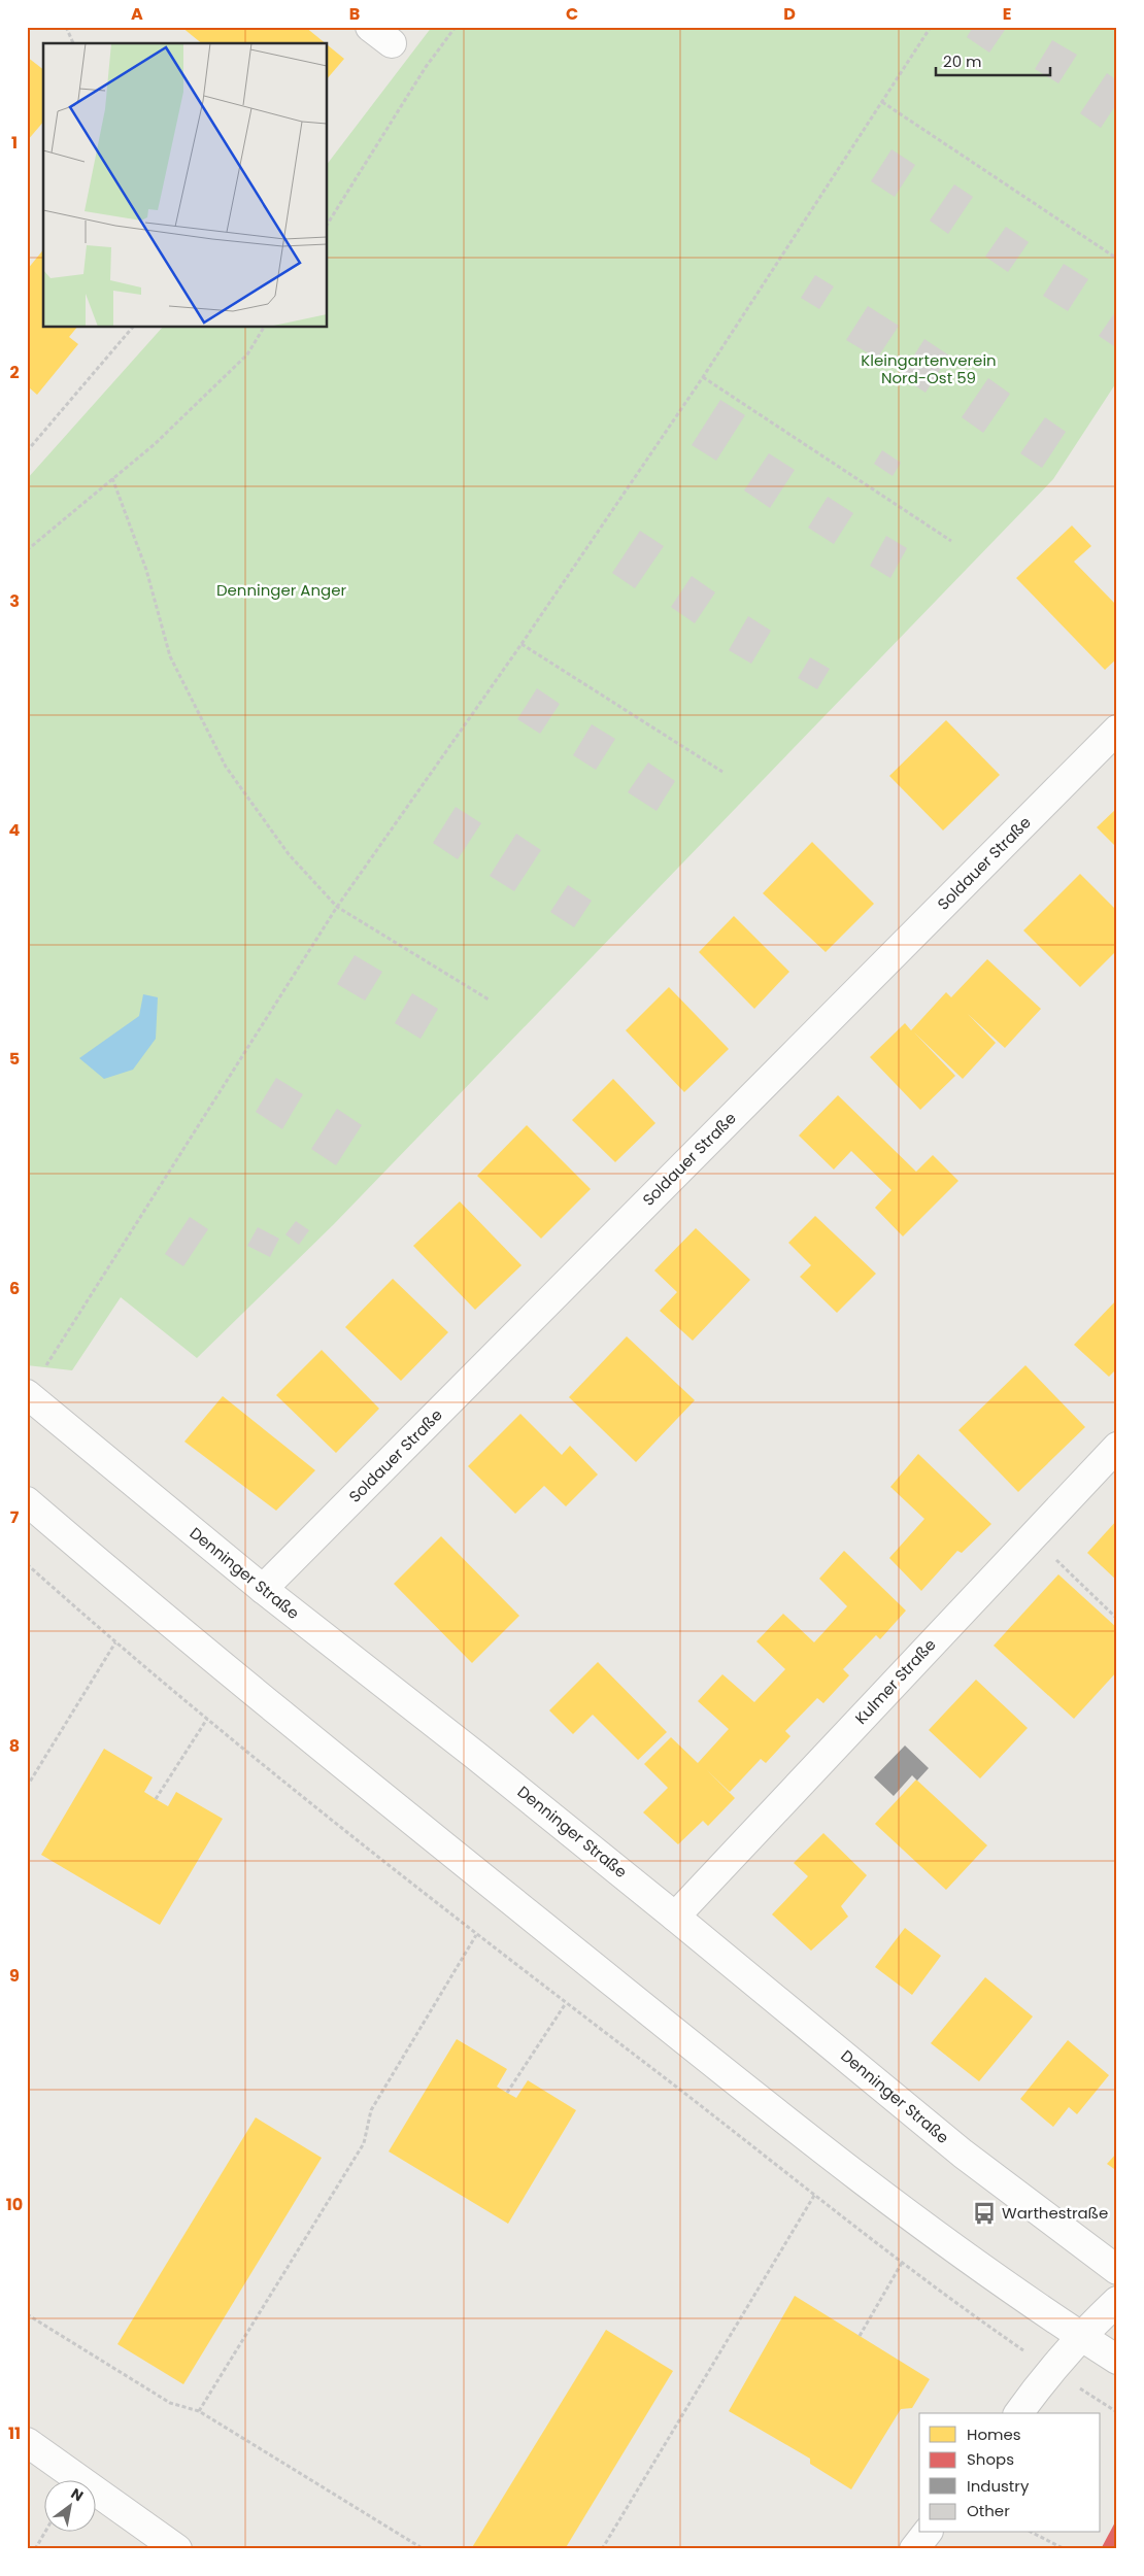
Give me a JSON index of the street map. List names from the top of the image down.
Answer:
{
  "streets": {
    "street": ["Soldauer Straße", "Denninger Straße", "Kulmer Straße"]
  },
  "crossings": [
    ["Soldauer Straße", "Denninger Straße"],
    ["Denninger Straße", "Kulmer Straße"]
  ],
  "parks": ["Kleingartenverein Nord-Ost 59", "Denninger Anger"],
  "places": {
    "bus stop": ["Warthestraße"]
  },
  "legend": [
    "Homes",
    "Shops",
    "Industry",
    "Other"
  ],
  "scale_bar": "20 m",
  "north": "top right",
  "grid": {
    "columns": [
      "A",
      "B",
      "C",
      "D",
      "E"
    ],
    "rows": [
      "1",
      "2",
      "3",
      "4",
      "5",
      "6",
      "7",
      "8",
      "9",
      "10",
      "11"
    ]
  }
}
